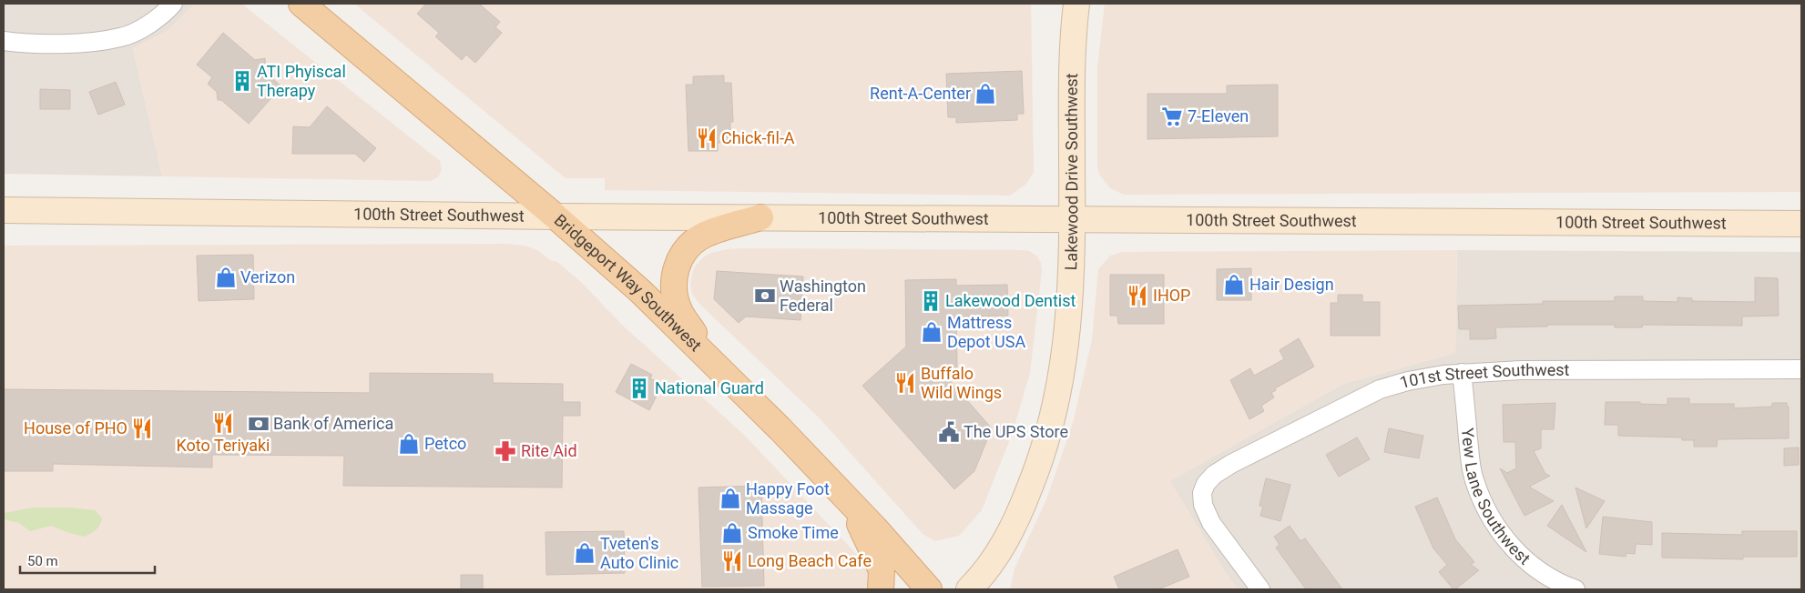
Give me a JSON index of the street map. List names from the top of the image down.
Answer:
{
  "streets": {
    "main road": ["Lakewood Drive Southwest", "100th Street Southwest", "Bridgeport Way Southwest"],
    "street": ["101st Street Southwest", "Yew Lane Southwest"]
  },
  "crossings": [
    ["Lakewood Drive Southwest", "100th Street Southwest"],
    ["100th Street Southwest", "Bridgeport Way Southwest"],
    ["101st Street Southwest", "Yew Lane Southwest"]
  ],
  "places": {
    "building": ["ATI Phyiscal Therapy", "Lakewood Dentist", "National Guard"],
    "shop": [
      "Rent-A-Center",
      "Verizon",
      "Hair Design",
      "Mattress Depot USA",
      "Petco",
      "Happy Foot Massage",
      "Smoke Time",
      "Tveten's Auto Clinic"
    ],
    "supermarket": ["7-Eleven"],
    "restaurant": [
      "Chick-fil-A",
      "IHOP",
      "Buffalo Wild Wings",
      "Koto Teriyaki",
      "House of PHO",
      "Long Beach Cafe"
    ],
    "bank": ["Washington Federal", "Bank of America"],
    "public building": ["The UPS Store"],
    "pharmacy": ["Rite Aid"]
  },
  "scale_bar": "50 m"
}
